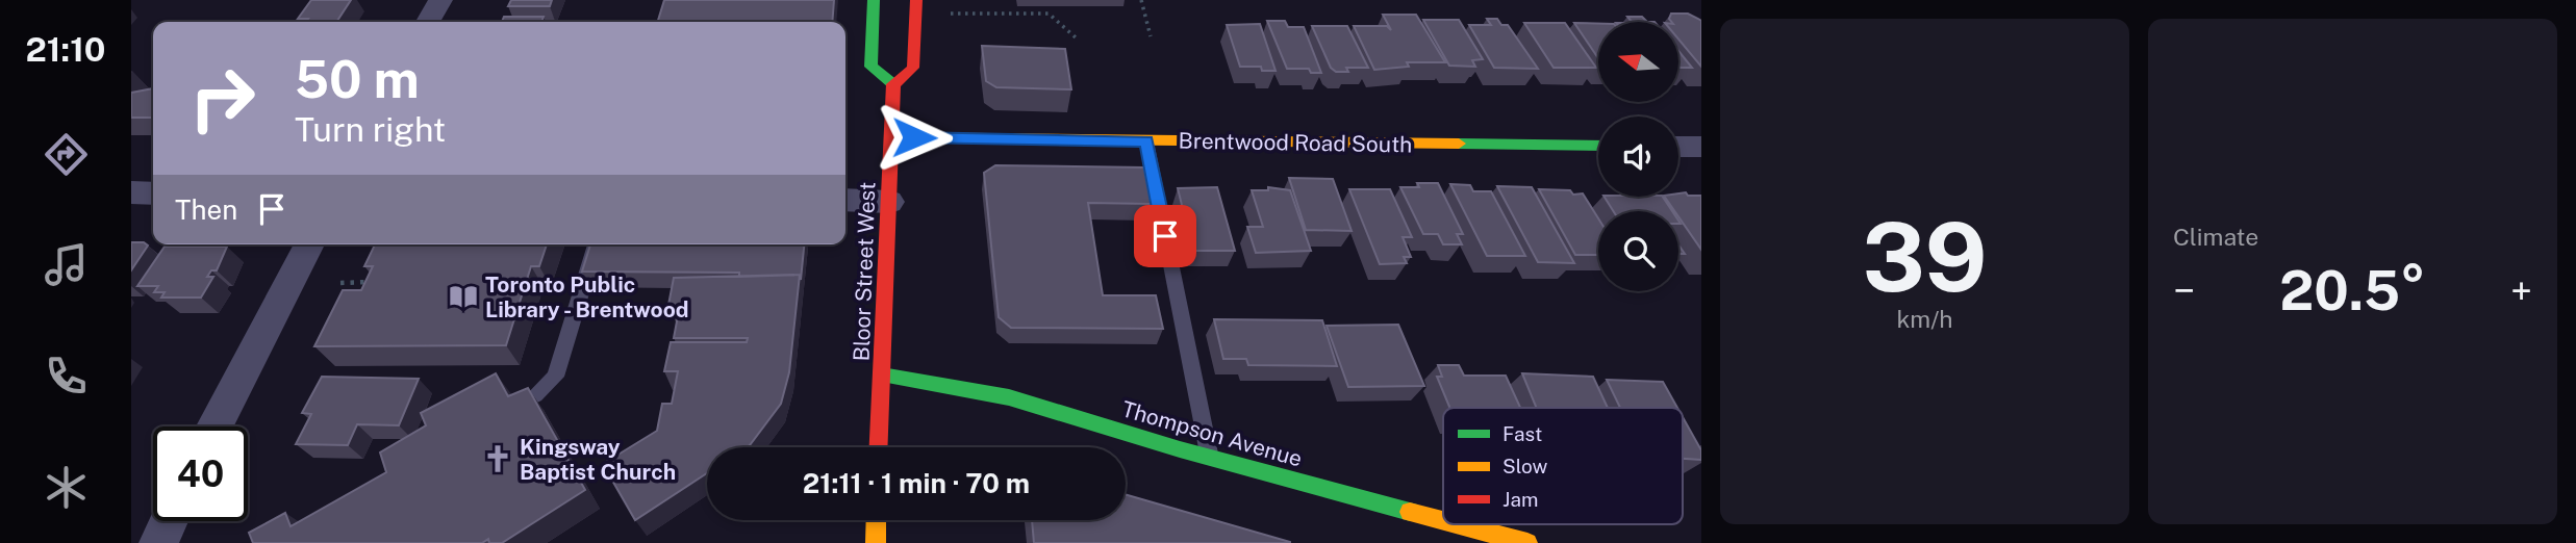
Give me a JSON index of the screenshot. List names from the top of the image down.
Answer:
{
  "streets": {
    "street": ["Brentwood Road South", "Bloor Street West", "Thompson Avenue"]
  },
  "crossings": [
    ["Brentwood Road South", "Bloor Street West"],
    ["Bloor Street West", "Thompson Avenue"]
  ],
  "places": {
    "library": ["Toronto Public Library - Brentwood"],
    "church": ["Kingsway Baptist Church"]
  },
  "legend": ["Fast", "Slow", "Jam"],
  "north": "left",
  "page": {
    "tabs": "21:10",
    "tile": [
      ["39", "km/h"],
      "Climate"
    ],
    "turn": ["50 m", "Turn right"],
    "then": "Then",
    "heat": ["−", "20.5°", "+"],
    "limit": "40",
    "trip": "21:11 · 1 min · 70 m"
  }
}
